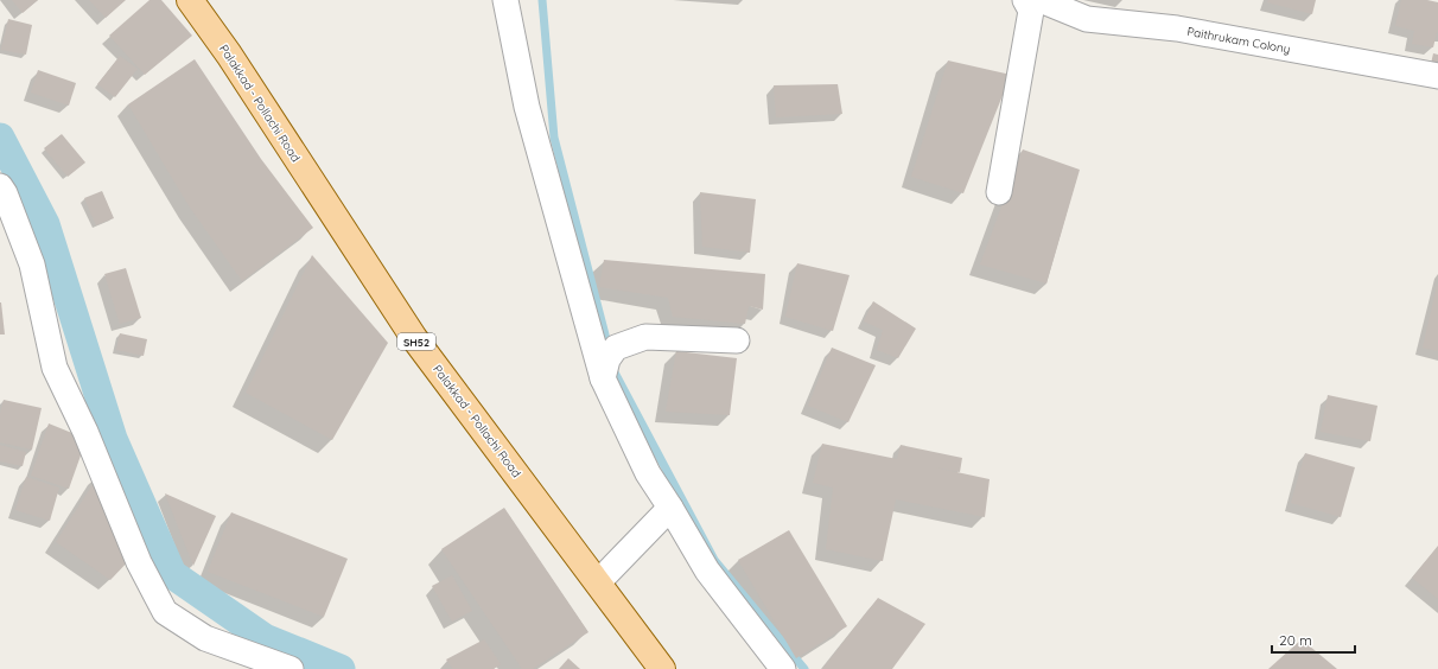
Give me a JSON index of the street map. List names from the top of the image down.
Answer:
{
  "streets": {
    "main road": ["Palakkad - Pollachi Road", "SH52"],
    "street": ["Paithrukam Colony"]
  },
  "scale_bar": "20 m"
}
